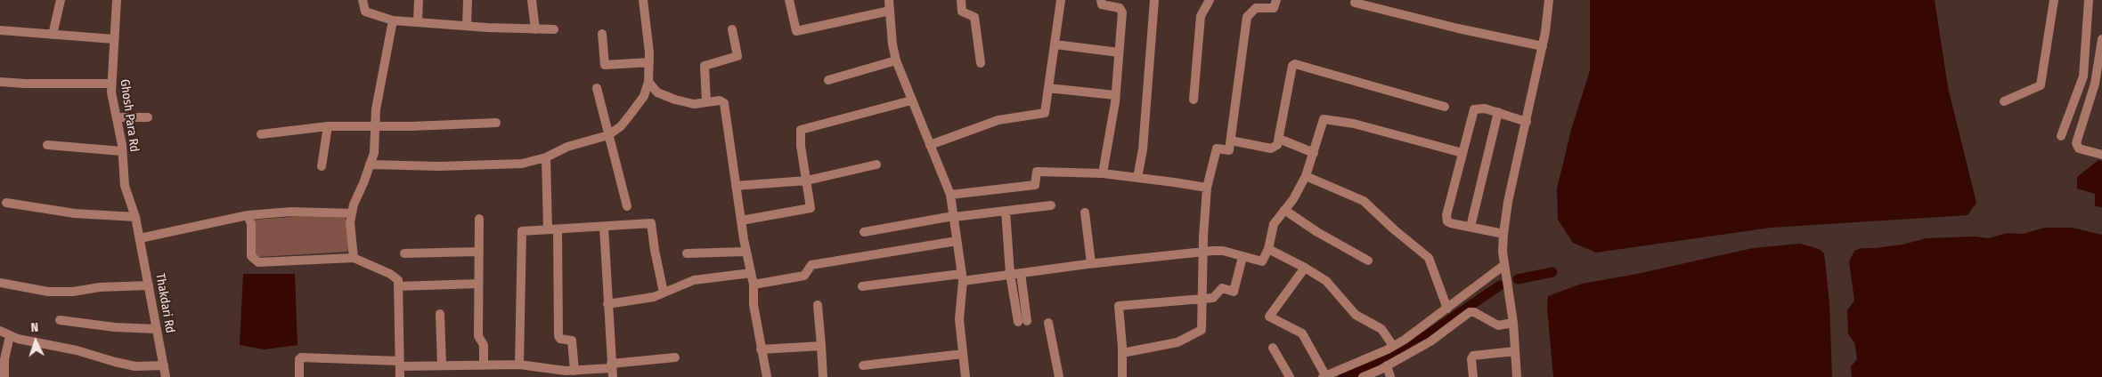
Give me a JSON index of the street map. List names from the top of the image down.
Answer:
{
  "streets": {
    "street": ["Ghosh Para Rd", "Thakdari Rd"]
  },
  "crossings": [
    ["Ghosh Para Rd", "Thakdari Rd"]
  ],
  "north": "top"
}
